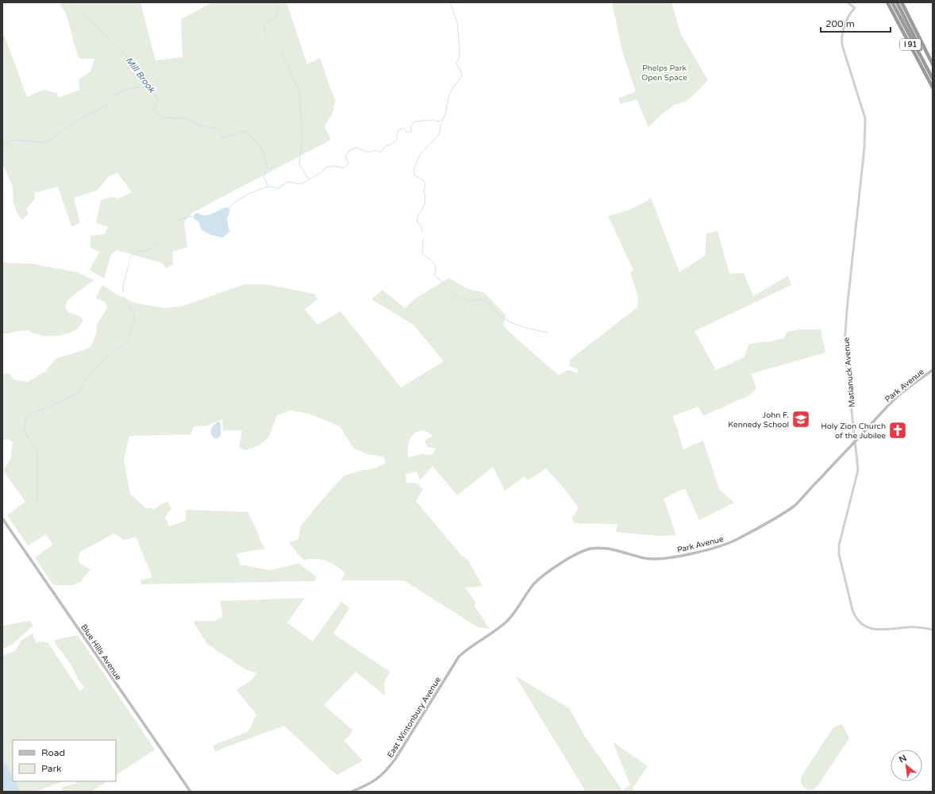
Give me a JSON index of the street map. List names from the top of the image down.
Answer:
{
  "streets": {
    "highway": ["I 91"],
    "main road": ["Park Avenue", "Blue Hills Avenue", "East Wintonbury Avenue"],
    "street": ["Matianuck Avenue"]
  },
  "crossings": [
    ["Matianuck Avenue", "Park Avenue"],
    ["Park Avenue", "East Wintonbury Avenue"]
  ],
  "water": ["Mill Brook"],
  "parks": ["Phelps Park Open Space"],
  "places": {
    "school or university": ["John F. Kennedy School"],
    "church": ["Holy Zion Church of the Jubilee"]
  },
  "legend": ["Road", "Park"],
  "scale_bar": "200 m",
  "north": "top left"
}
